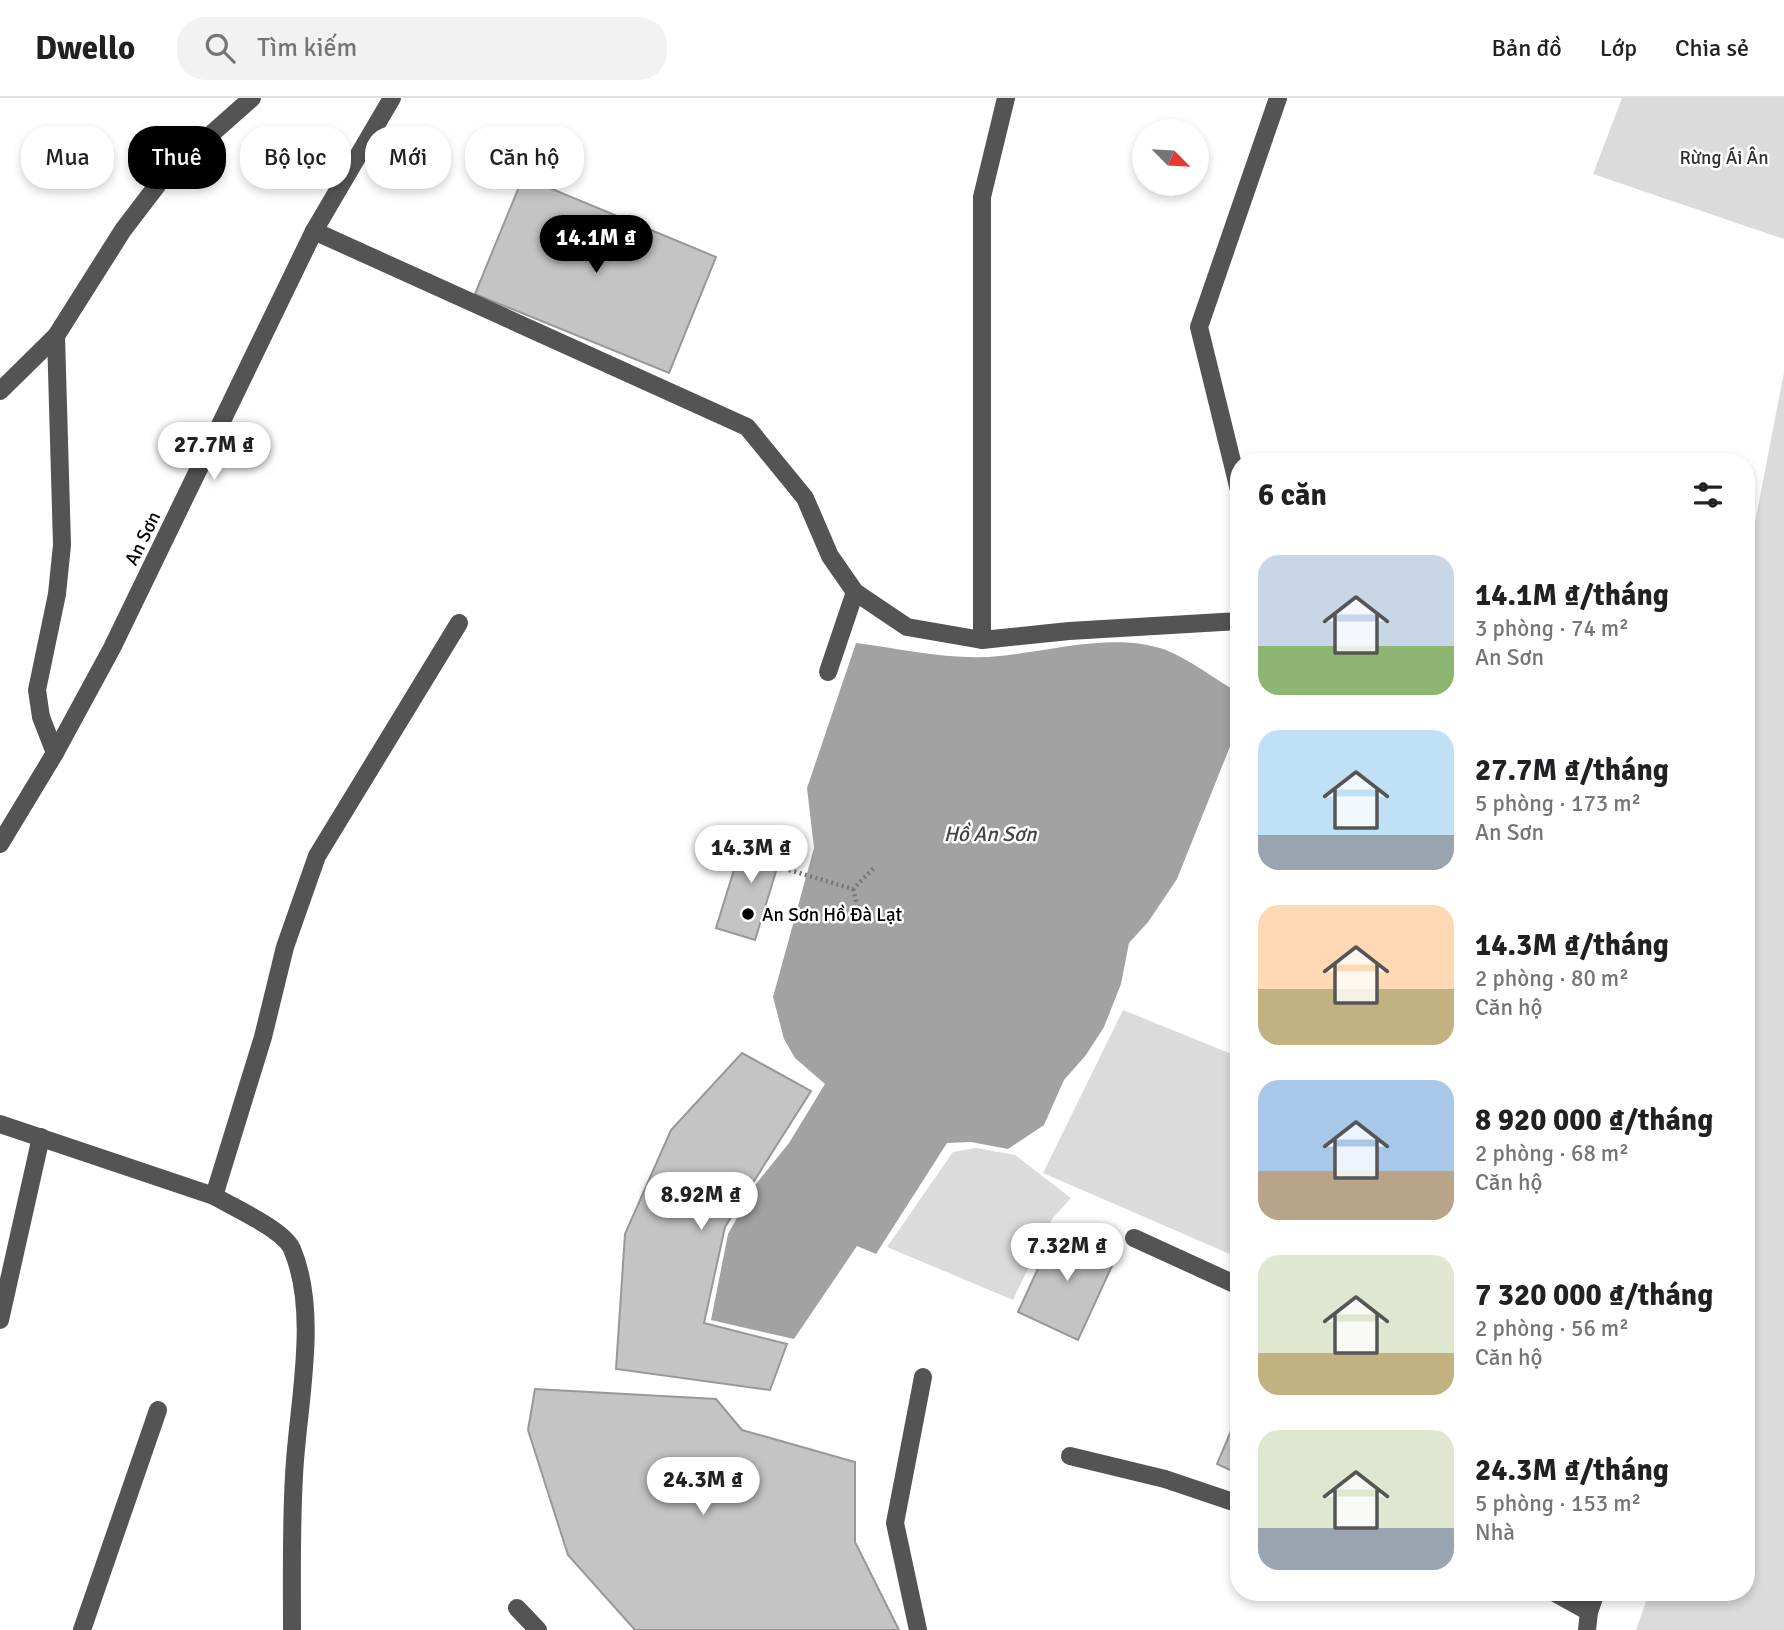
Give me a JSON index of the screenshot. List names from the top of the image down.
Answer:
{
  "streets": {
    "street": ["An Sơn"]
  },
  "water": ["Hồ An Sơn"],
  "parks": ["Rừng Ái Ân"],
  "places": ["An Sơn Hồ Đà Lạt"],
  "north": "bottom right",
  "page": {
    "header": "Dwello",
    "search": "Tìm kiếm",
    "nav": ["Bản đồ", "Lớp", "Chia sẻ"],
    "chip": [
      "Mua",
      "Thuê",
      "Bộ lọc",
      "Mới",
      "Căn hộ"
    ],
    "price": [
      "14.1M ₫",
      "27.7M ₫",
      "14.3M ₫",
      "8.92M ₫",
      "7.32M ₫",
      "24.3M ₫"
    ],
    "heading": "6 căn",
    "list": [
      {
        "name": "14.1M ₫/tháng",
        "note": "3 phòng · 74 m² · An Sơn"
      },
      {
        "name": "27.7M ₫/tháng",
        "note": "5 phòng · 173 m² · An Sơn"
      },
      {
        "name": "14.3M ₫/tháng",
        "note": "2 phòng · 80 m² · Căn hộ"
      },
      {
        "name": "8 920 000 ₫/tháng",
        "note": "2 phòng · 68 m² · Căn hộ"
      },
      {
        "name": "7 320 000 ₫/tháng",
        "note": "2 phòng · 56 m² · Căn hộ"
      },
      {
        "name": "24.3M ₫/tháng",
        "note": "5 phòng · 153 m² · Nhà"
      }
    ]
  }
}
